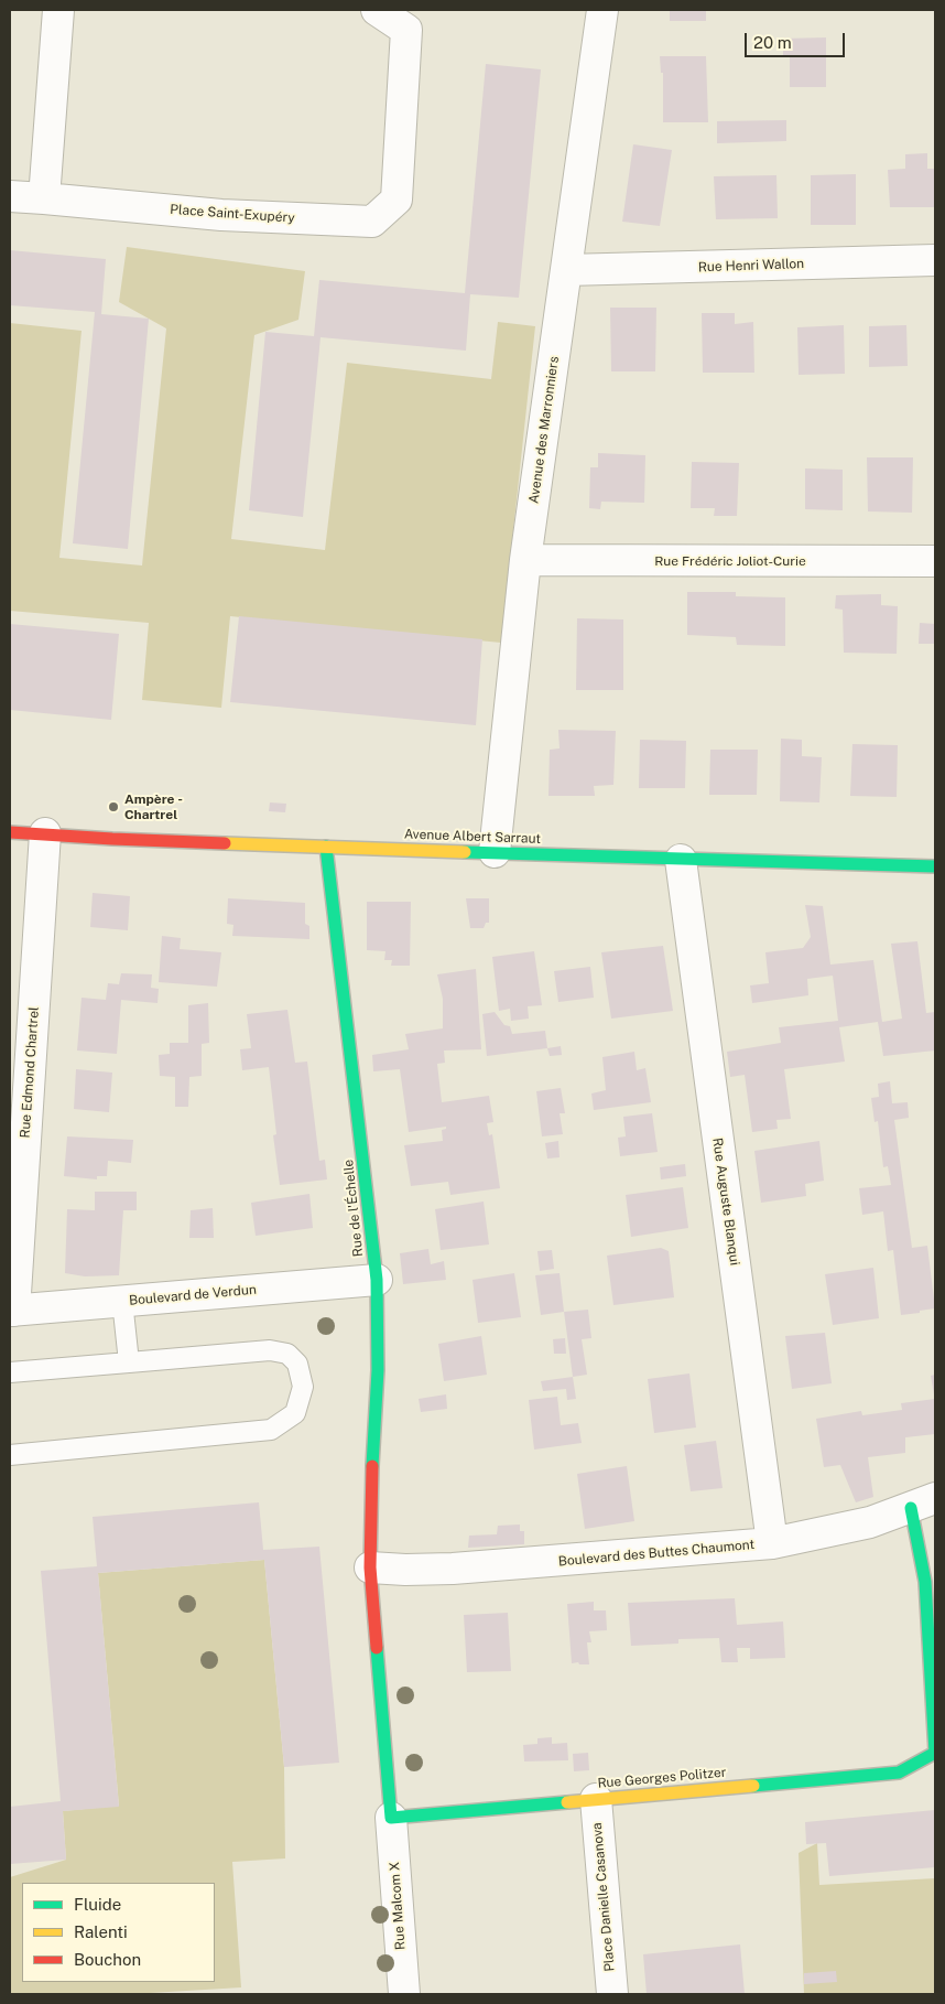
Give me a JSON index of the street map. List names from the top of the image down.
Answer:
{
  "streets": {
    "street": [
      "Place Saint-Exupéry",
      "Rue Henri Wallon",
      "Avenue des Marronniers",
      "Rue Frédéric Joliot-Curie",
      "Avenue Albert Sarraut",
      "Rue Edmond Chartrel",
      "Rue Auguste Blanqui",
      "Rue de l'Échelle",
      "Boulevard de Verdun",
      "Boulevard des Buttes Chaumont",
      "Rue Georges Politzer",
      "Place Danielle Casanova",
      "Rue Malcom X"
    ]
  },
  "crossings": [
    ["Rue Henri Wallon", "Avenue des Marronniers"],
    ["Avenue des Marronniers", "Rue Frédéric Joliot-Curie"],
    ["Avenue des Marronniers", "Avenue Albert Sarraut"],
    ["Avenue Albert Sarraut", "Rue Edmond Chartrel"],
    ["Avenue Albert Sarraut", "Rue Auguste Blanqui"],
    ["Avenue Albert Sarraut", "Rue de l'Échelle"],
    ["Rue Edmond Chartrel", "Boulevard de Verdun"],
    ["Rue Auguste Blanqui", "Boulevard des Buttes Chaumont"],
    ["Rue de l'Échelle", "Boulevard de Verdun"],
    ["Rue de l'Échelle", "Boulevard des Buttes Chaumont"],
    ["Boulevard des Buttes Chaumont", "Rue Georges Politzer"],
    ["Rue Georges Politzer", "Place Danielle Casanova"],
    ["Rue Georges Politzer", "Rue Malcom X"]
  ],
  "places": ["Ampère - Chartrel"],
  "legend": ["Fluide", "Ralenti", "Bouchon"],
  "scale_bar": "20 m"
}
